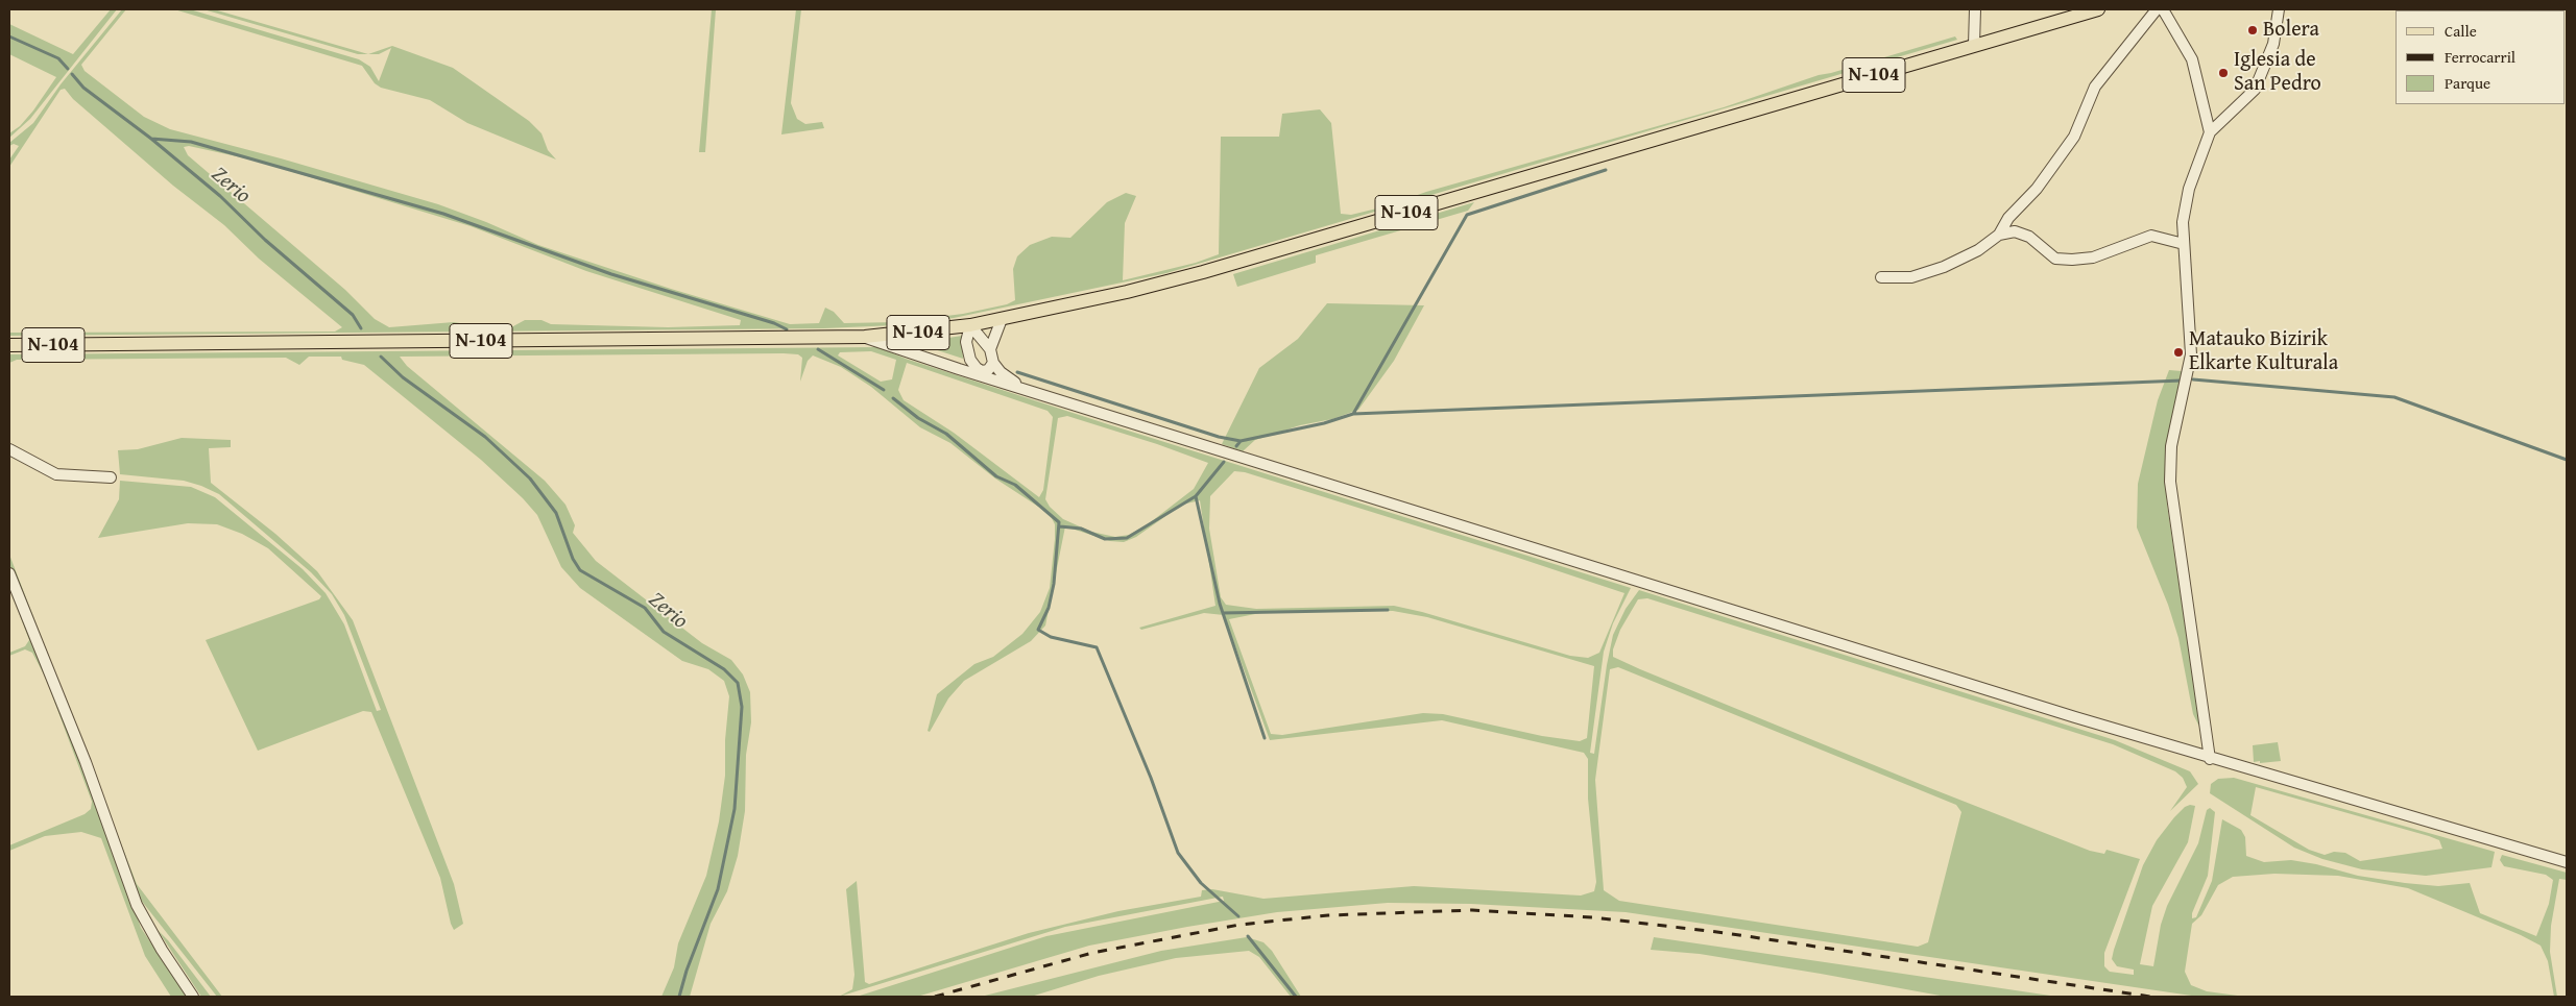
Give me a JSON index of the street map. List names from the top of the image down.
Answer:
{
  "streets": {
    "main road": ["N-104"]
  },
  "water": ["Zerio"],
  "places": ["Bolera", "Iglesia de San Pedro", "Matauko Bizirik Elkarte Kulturala"],
  "legend": ["Calle", "Ferrocarril", "Parque"]
}
